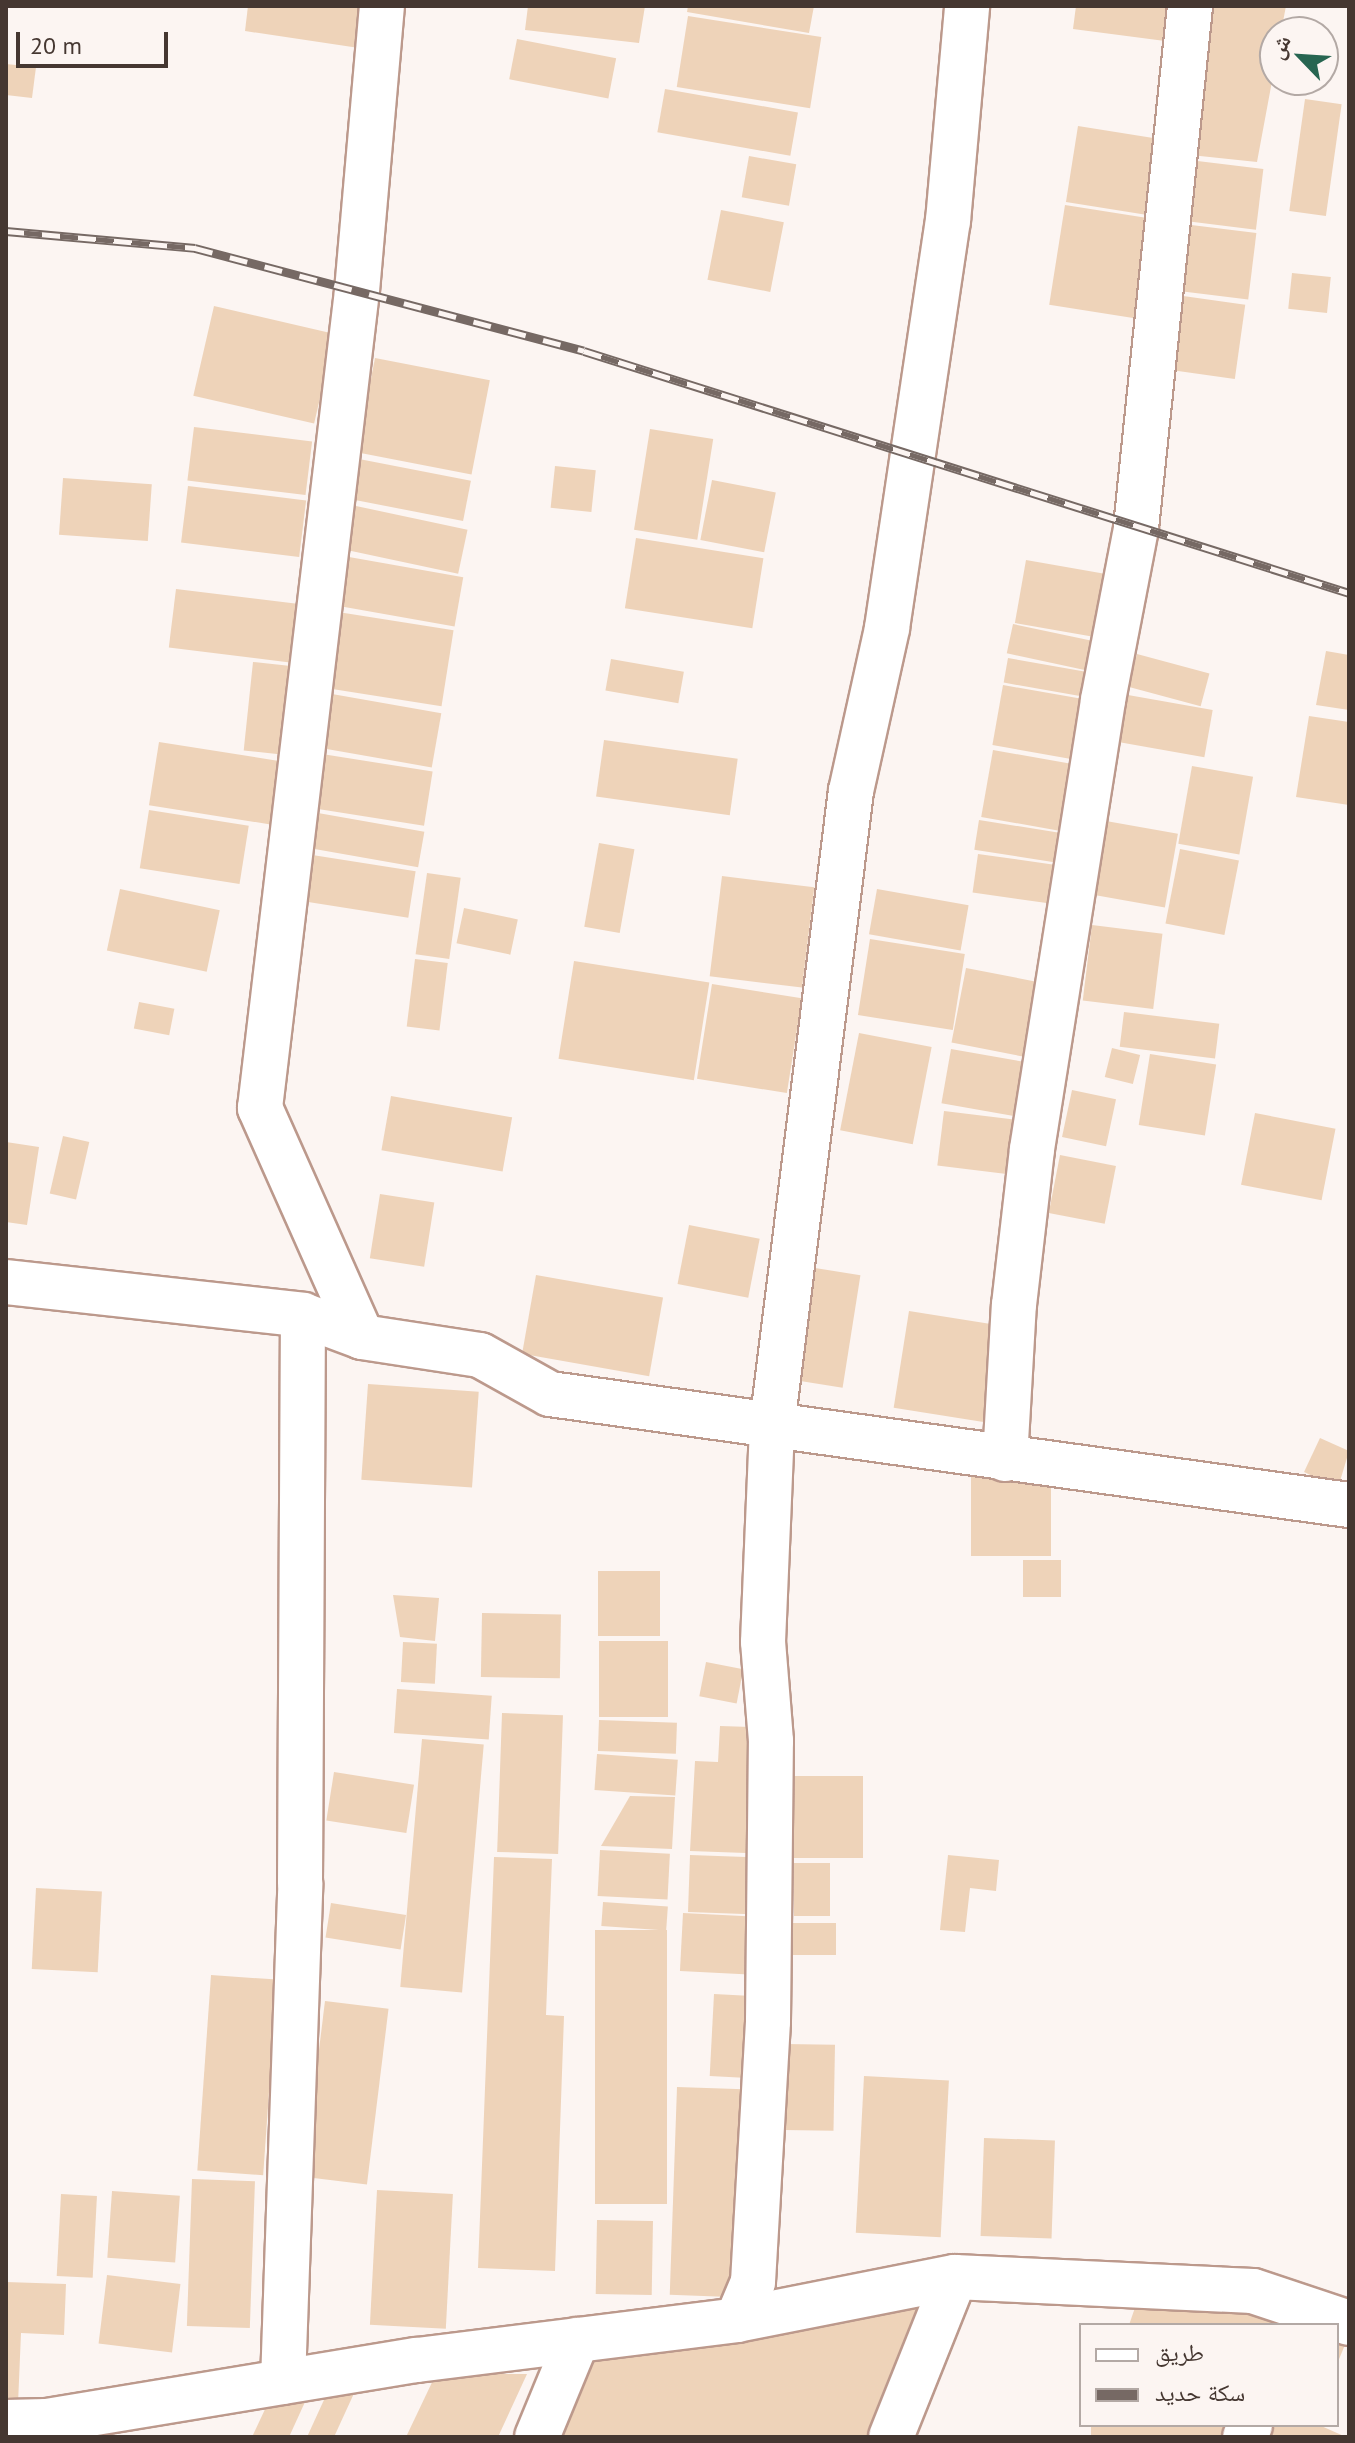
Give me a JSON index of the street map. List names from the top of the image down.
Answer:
{
  "legend": ["طريق", "سكة حديد"],
  "scale_bar": "20 m",
  "north": "top left"
}
